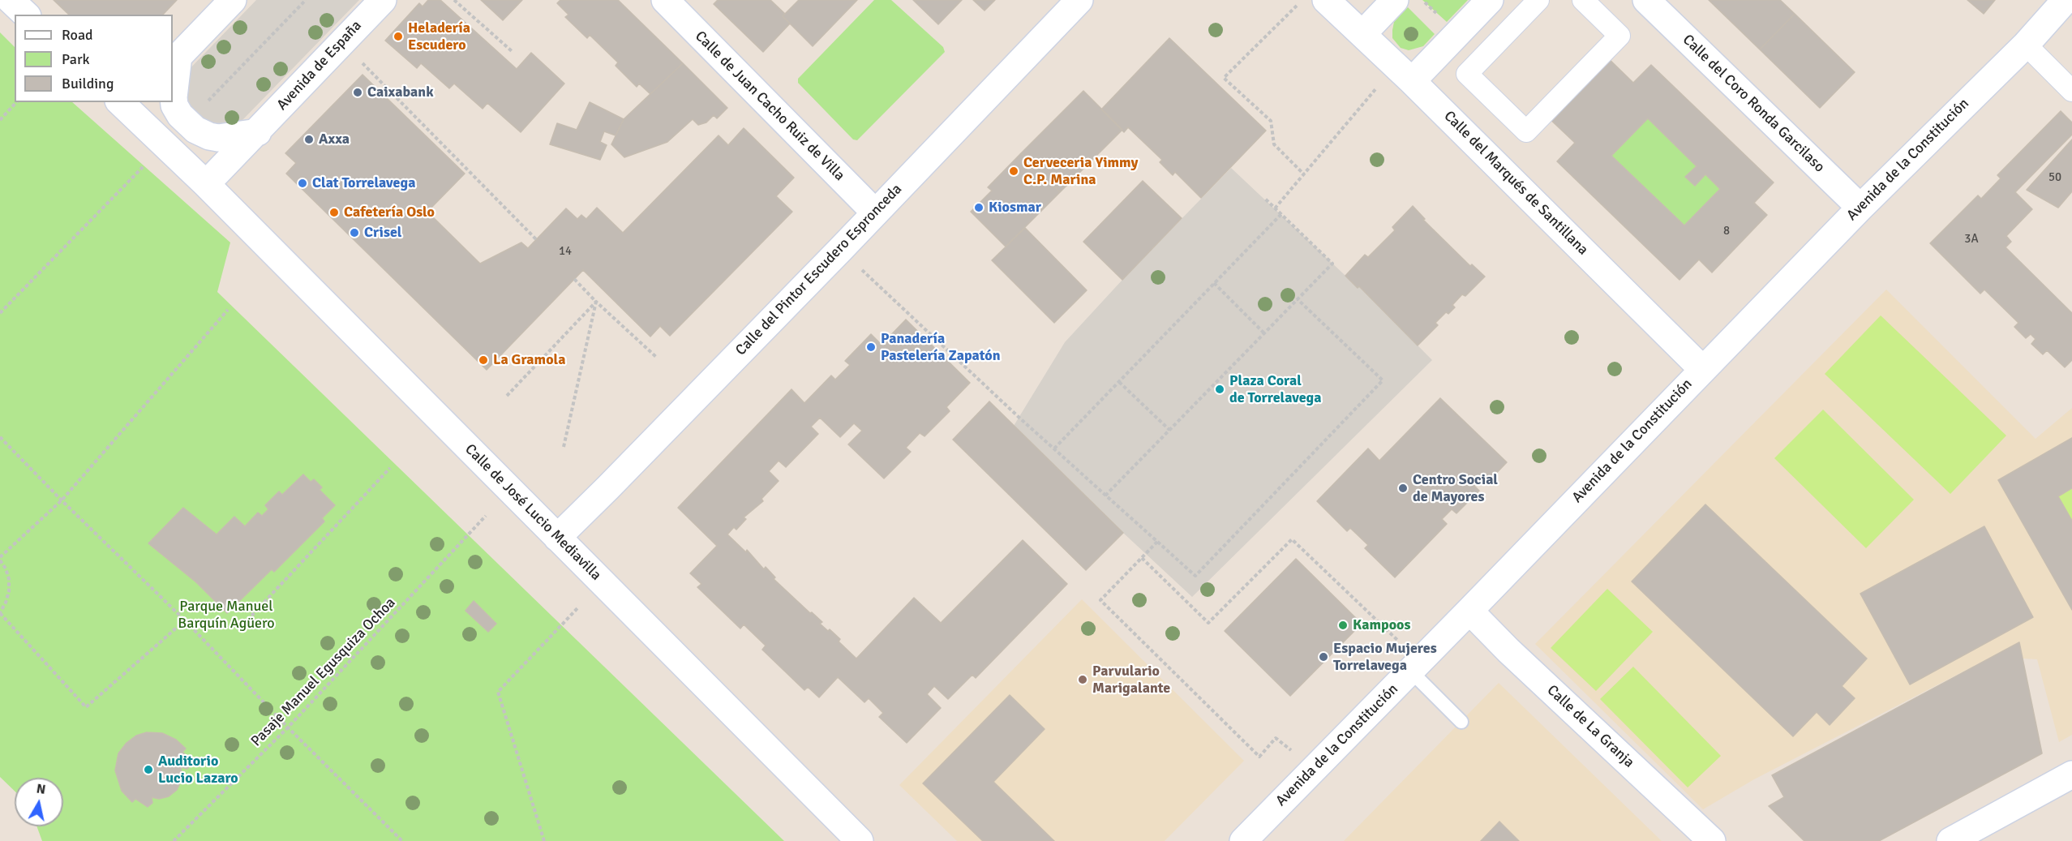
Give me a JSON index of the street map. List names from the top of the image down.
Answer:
{
  "streets": {
    "street": [
      "Avenida de España",
      "Calle del Coro Ronda Garcilaso",
      "Calle de Juan Cacho Ruiz de Villa",
      "Avenida de la Constitución",
      "Calle del Marqués de Santillana",
      "Calle del Pintor Escudero Espronceda",
      "Calle de José Lucio Mediavilla",
      "Calle de La Granja"
    ],
    "path": ["Pasaje Manuel Egusquiza Ochoa"]
  },
  "crossings": [
    ["Avenida de España", "Calle de José Lucio Mediavilla"],
    ["Calle del Coro Ronda Garcilaso", "Avenida de la Constitución"],
    ["Calle de Juan Cacho Ruiz de Villa", "Calle del Pintor Escudero Espronceda"],
    ["Avenida de la Constitución", "Calle del Marqués de Santillana"],
    ["Avenida de la Constitución", "Calle de La Granja"],
    ["Calle del Pintor Escudero Espronceda", "Calle de José Lucio Mediavilla"]
  ],
  "parks": ["Parque Manuel Barquín Agüero"],
  "places": [
    "Heladería Escudero",
    "Caixabank",
    "Axxa",
    "Cerveceria Yimmy C.P. Marina",
    "Clat Torrelavega",
    "Kiosmar",
    "Cafetería Oslo",
    "Crisel",
    "Panadería Pastelería Zapatón",
    "La Gramola",
    "Plaza Coral de Torrelavega",
    "Centro Social de Mayores",
    "Kampoos",
    "Espacio Mujeres Torrelavega",
    "Parvulario Marigalante",
    "Auditorio Lucio Lazaro"
  ],
  "house_numbers": [
    "50",
    "8",
    "3A",
    "14"
  ],
  "legend": ["Road", "Park", "Building"],
  "north": "top"
}
